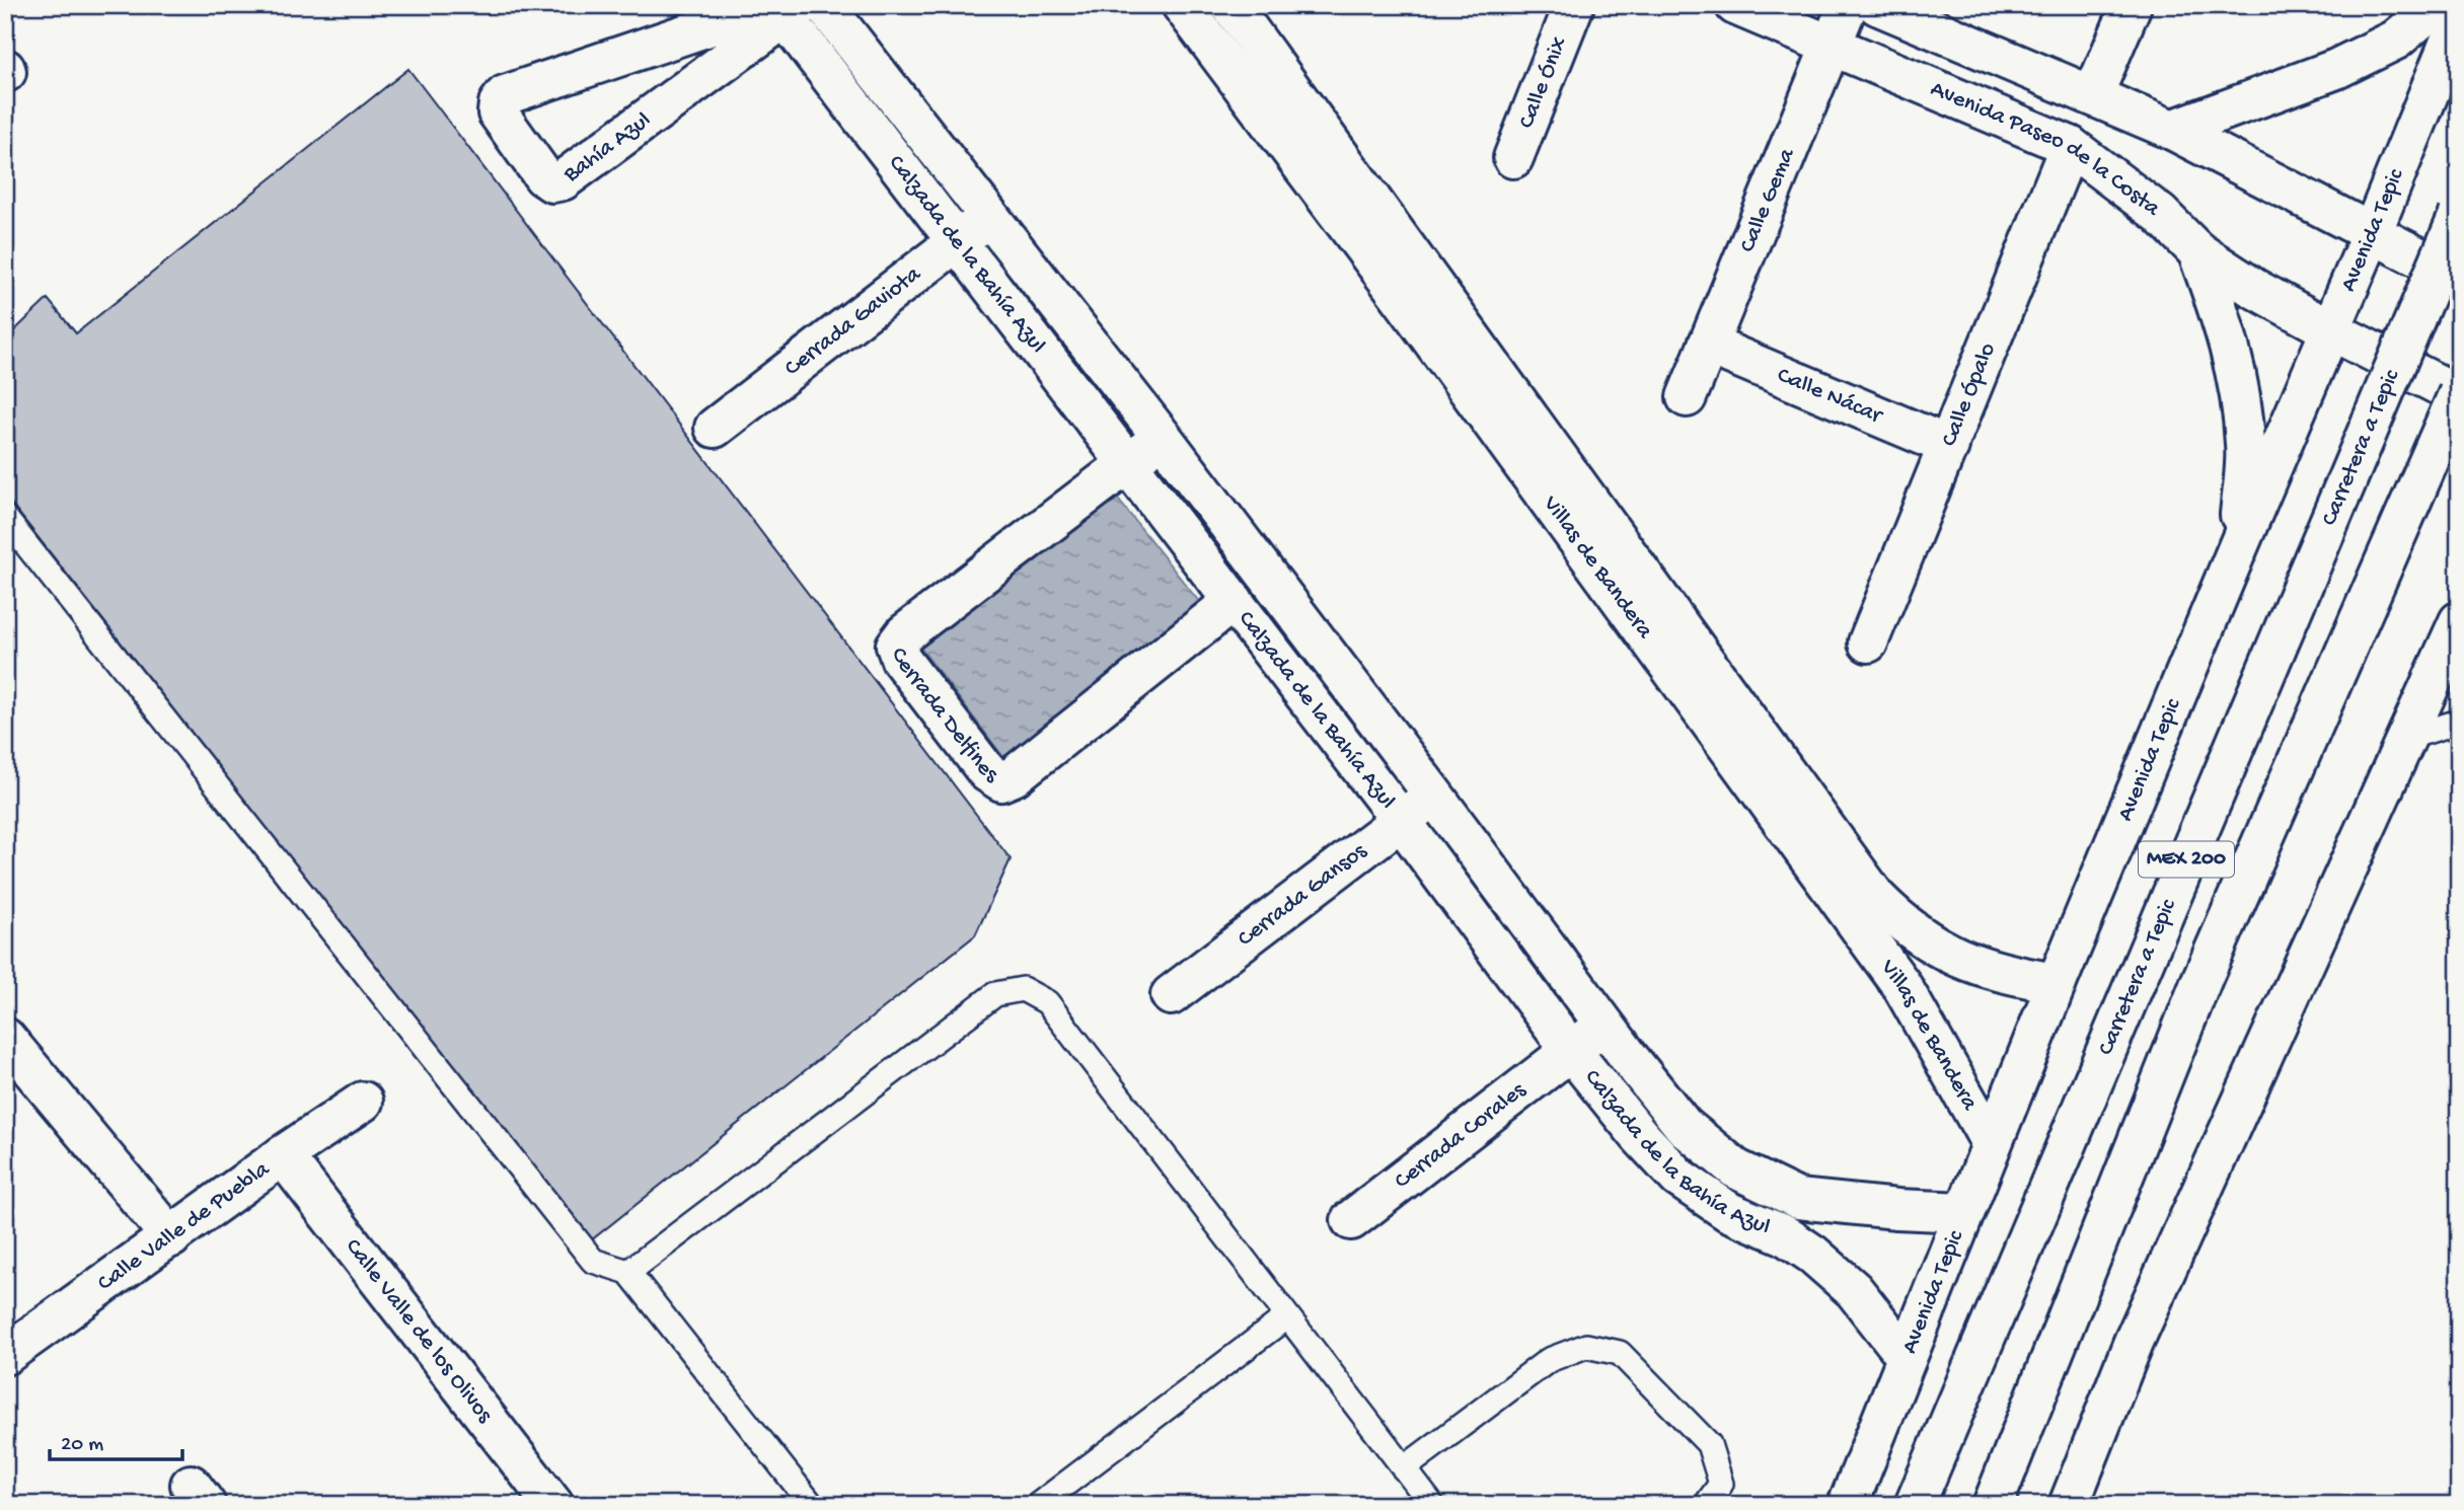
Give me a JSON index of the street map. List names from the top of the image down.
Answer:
{
  "streets": {
    "main road": [
      "Calle Ónix",
      "Bahía Azul",
      "Avenida Paseo de la Costa",
      "Calle Gema",
      "Avenida Tepic",
      "Calzada de la Bahía Azul",
      "Cerrada Gaviota",
      "Calle Ópalo",
      "Calle Nácar",
      "Carretera a Tepic",
      "Villas de Bandera",
      "Cerrada Delfines",
      "MEX 200",
      "Cerrada Gansos",
      "Cerrada Corales",
      "Calle Valle de Puebla",
      "Calle Valle de los Olivos"
    ]
  },
  "crossings": [
    ["Bahía Azul", "Calzada de la Bahía Azul"],
    ["Avenida Paseo de la Costa", "Calle Gema"],
    ["Avenida Paseo de la Costa", "Avenida Tepic"],
    ["Avenida Paseo de la Costa", "Calle Ópalo"],
    ["Avenida Paseo de la Costa", "MEX 200"],
    ["Calle Gema", "Calle Nácar"],
    ["Avenida Tepic", "Calzada de la Bahía Azul"],
    ["Avenida Tepic", "Villas de Bandera"],
    ["Calzada de la Bahía Azul", "Cerrada Gaviota"],
    ["Calzada de la Bahía Azul", "Cerrada Delfines"],
    ["Calzada de la Bahía Azul", "Cerrada Gansos"],
    ["Calzada de la Bahía Azul", "Cerrada Corales"],
    ["Calle Ópalo", "Calle Nácar"],
    ["Calle Valle de Puebla", "Calle Valle de los Olivos"]
  ],
  "scale_bar": "20 m"
}
